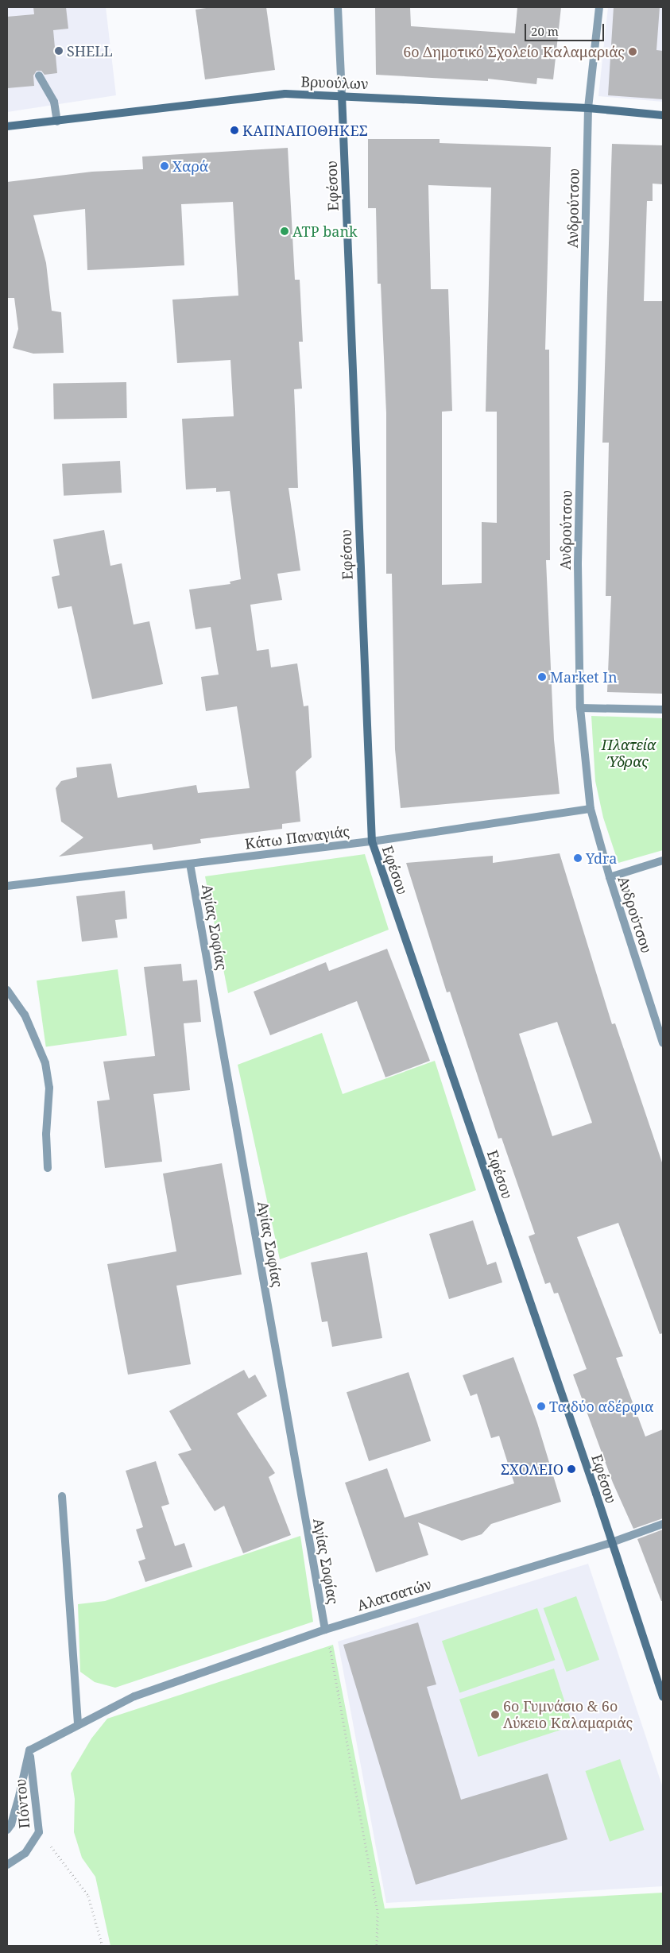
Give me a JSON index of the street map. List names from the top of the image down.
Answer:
{
  "streets": {
    "street": [
      "Βρυούλων",
      "Εφέσου",
      "Ανδρούτσου",
      "Κάτω Παναγιάς",
      "Αγίας Σοφίας",
      "Αλατσατών",
      "Πόντου"
    ]
  },
  "crossings": [
    ["Βρυούλων", "Εφέσου"],
    ["Βρυούλων", "Ανδρούτσου"],
    ["Εφέσου", "Κάτω Παναγιάς"],
    ["Εφέσου", "Αλατσατών"],
    ["Ανδρούτσου", "Κάτω Παναγιάς"],
    ["Κάτω Παναγιάς", "Αγίας Σοφίας"],
    ["Αγίας Σοφίας", "Αλατσατών"],
    ["Αλατσατών", "Πόντου"]
  ],
  "parks": ["Πλατεία Ύδρας"],
  "places": [
    "SHELL",
    "6ο Δημοτικό Σχολείο Καλαμαριάς",
    "ΚΑΠΝΑΠΟΘΗΚΕΣ",
    "Χαρά",
    "ATP bank",
    "Market In",
    "Ydra",
    "Τα δύο αδέρφια",
    "ΣΧΟΛΕΙΟ",
    "6ο Γυμνάσιο & 6ο Λύκειο Καλαμαριάς"
  ],
  "scale_bar": "20 m"
}
